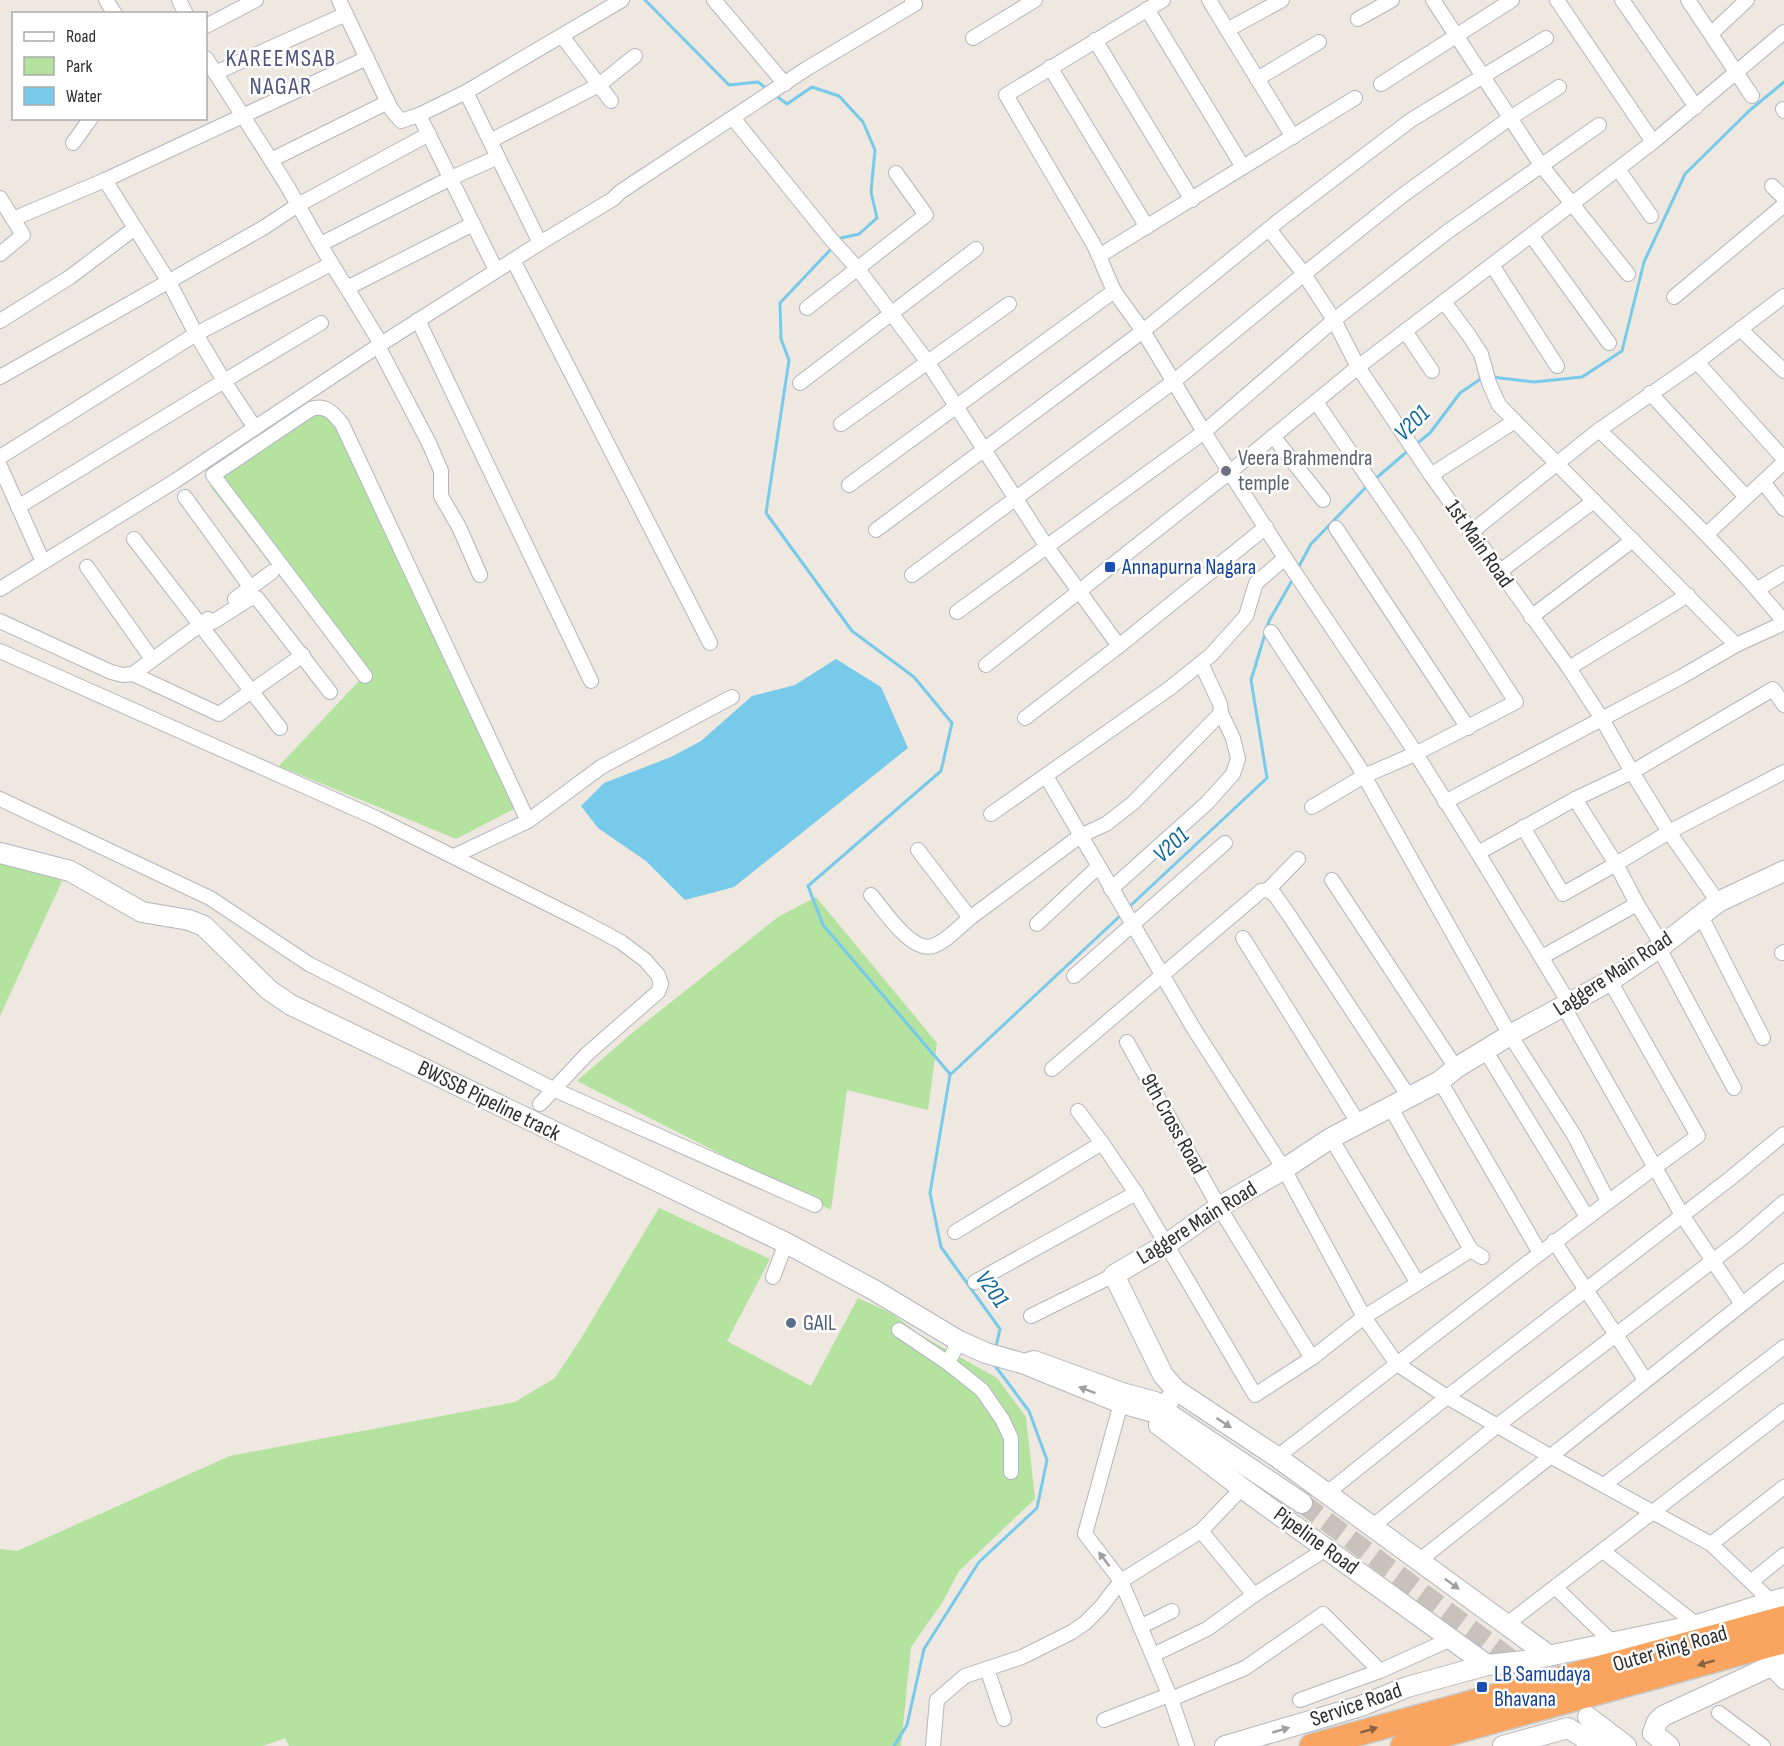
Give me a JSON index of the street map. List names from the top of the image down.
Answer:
{
  "streets": {
    "highway": ["Outer Ring Road"],
    "street": [
      "1st Main Road",
      "Laggere Main Road",
      "BWSSB Pipeline track",
      "9th Cross Road",
      "Pipeline Road",
      "Service Road"
    ]
  },
  "crossings": [
    ["1st Main Road", "Laggere Main Road"],
    ["Laggere Main Road", "9th Cross Road"],
    ["Laggere Main Road", "Service Road"],
    ["Pipeline Road", "Service Road"],
    ["Outer Ring Road", "Service Road"]
  ],
  "districts": ["KAREEMSAB NAGAR"],
  "water": ["V201"],
  "places": {
    "other": ["Veera Brahmendra temple", "GAIL"],
    "transit": ["Annapurna Nagara", "LB Samudaya Bhavana"]
  },
  "legend": ["Road", "Park", "Water"]
}
